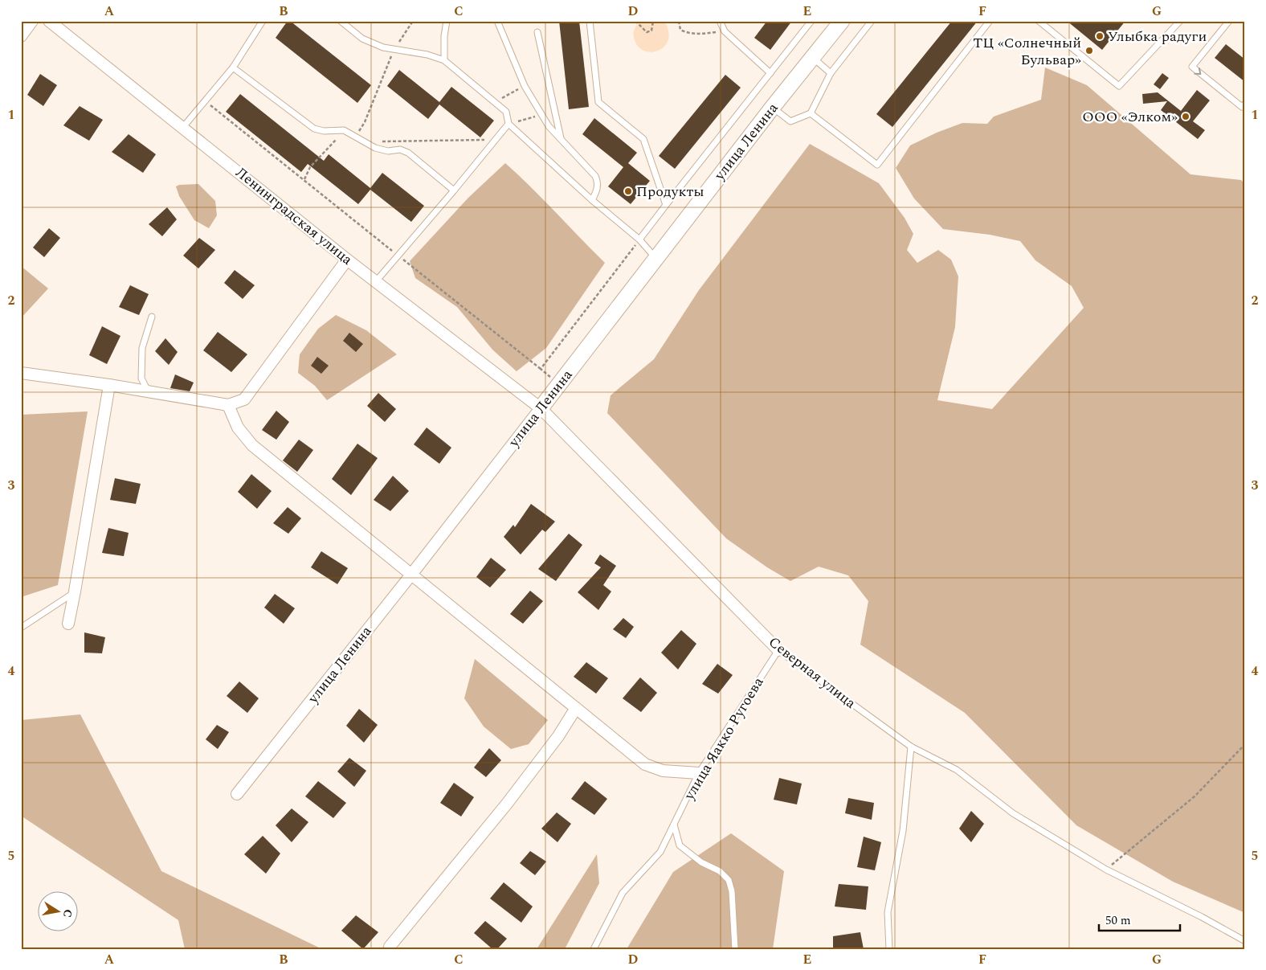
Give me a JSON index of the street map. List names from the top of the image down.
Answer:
{
  "streets": {
    "street": ["улица Ленина", "Ленинградская улица", "Северная улица"],
    "lane": ["улица Яакко Ругоева"]
  },
  "crossings": [
    ["улица Ленина", "Ленинградская улица"],
    ["улица Ленина", "Северная улица"],
    ["Ленинградская улица", "Северная улица"],
    ["Северная улица", "улица Яакко Ругоева"]
  ],
  "places": [
    "Улыбка радуги",
    "ТЦ «Солнечный Бульвар»",
    "ООО «Элком»",
    "Продукты"
  ],
  "scale_bar": "50 m",
  "north": "right",
  "grid": {
    "columns": [
      "A",
      "B",
      "C",
      "D",
      "E",
      "F",
      "G"
    ],
    "rows": [
      "1",
      "2",
      "3",
      "4",
      "5"
    ]
  }
}
